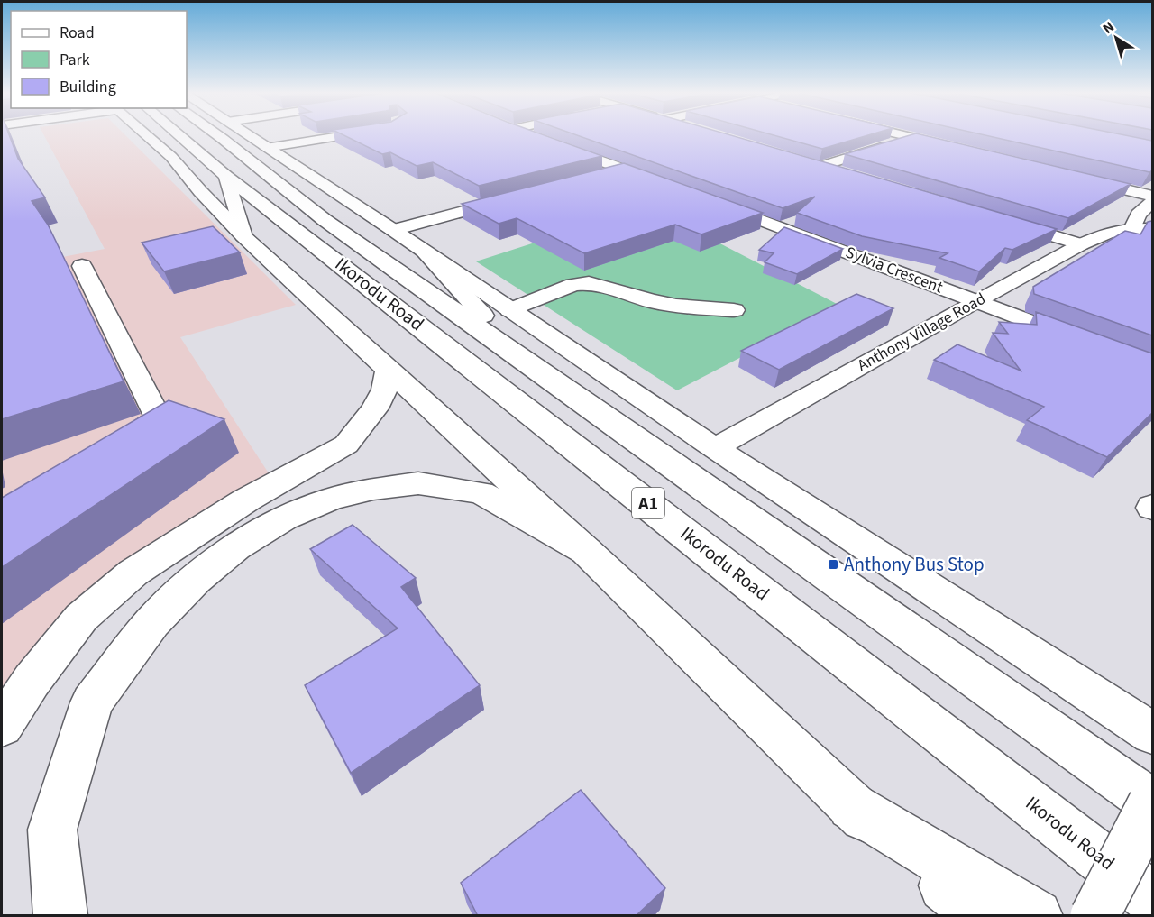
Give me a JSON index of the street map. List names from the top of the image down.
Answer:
{
  "streets": {
    "main road": [
      "Sylvia Crescent",
      "Ikorodu Road",
      "Anthony Village Road",
      "A1"
    ]
  },
  "crossings": [
    ["Sylvia Crescent", "Anthony Village Road"]
  ],
  "places": {
    "transit": ["Anthony Bus Stop"]
  },
  "legend": ["Road", "Park", "Building"],
  "north": "top left"
}
